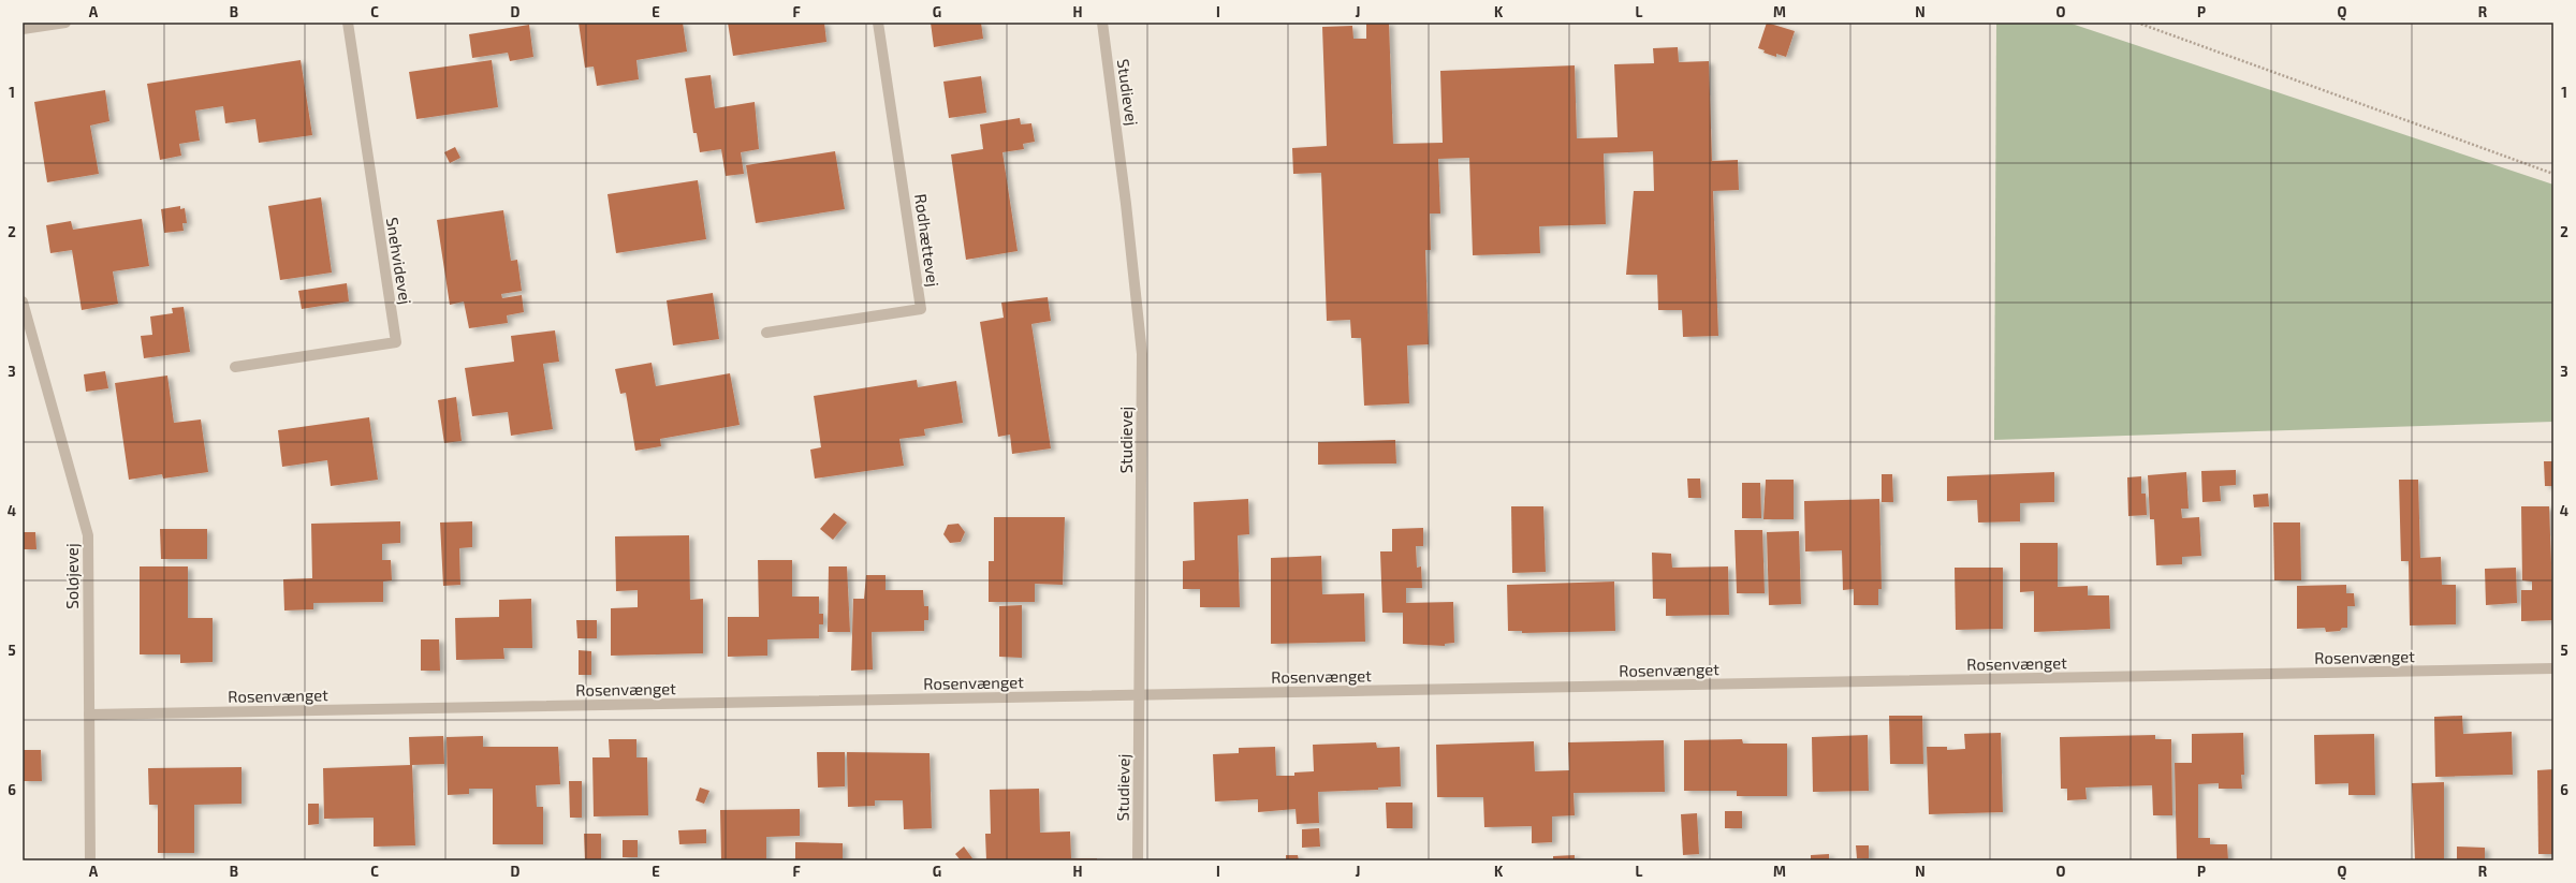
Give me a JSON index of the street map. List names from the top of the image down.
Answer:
{
  "streets": {
    "street": [
      "Studievej",
      "Rødhættevej",
      "Snehvidevej",
      "Soløjevej",
      "Rosenvænget"
    ]
  },
  "crossings": [
    ["Studievej", "Rosenvænget"],
    ["Soløjevej", "Rosenvænget"]
  ],
  "grid": {
    "columns": [
      "A",
      "B",
      "C",
      "D",
      "E",
      "F",
      "G",
      "H",
      "I",
      "J",
      "K",
      "L",
      "M",
      "N",
      "O",
      "P",
      "Q",
      "R"
    ],
    "rows": [
      "1",
      "2",
      "3",
      "4",
      "5",
      "6"
    ]
  }
}
